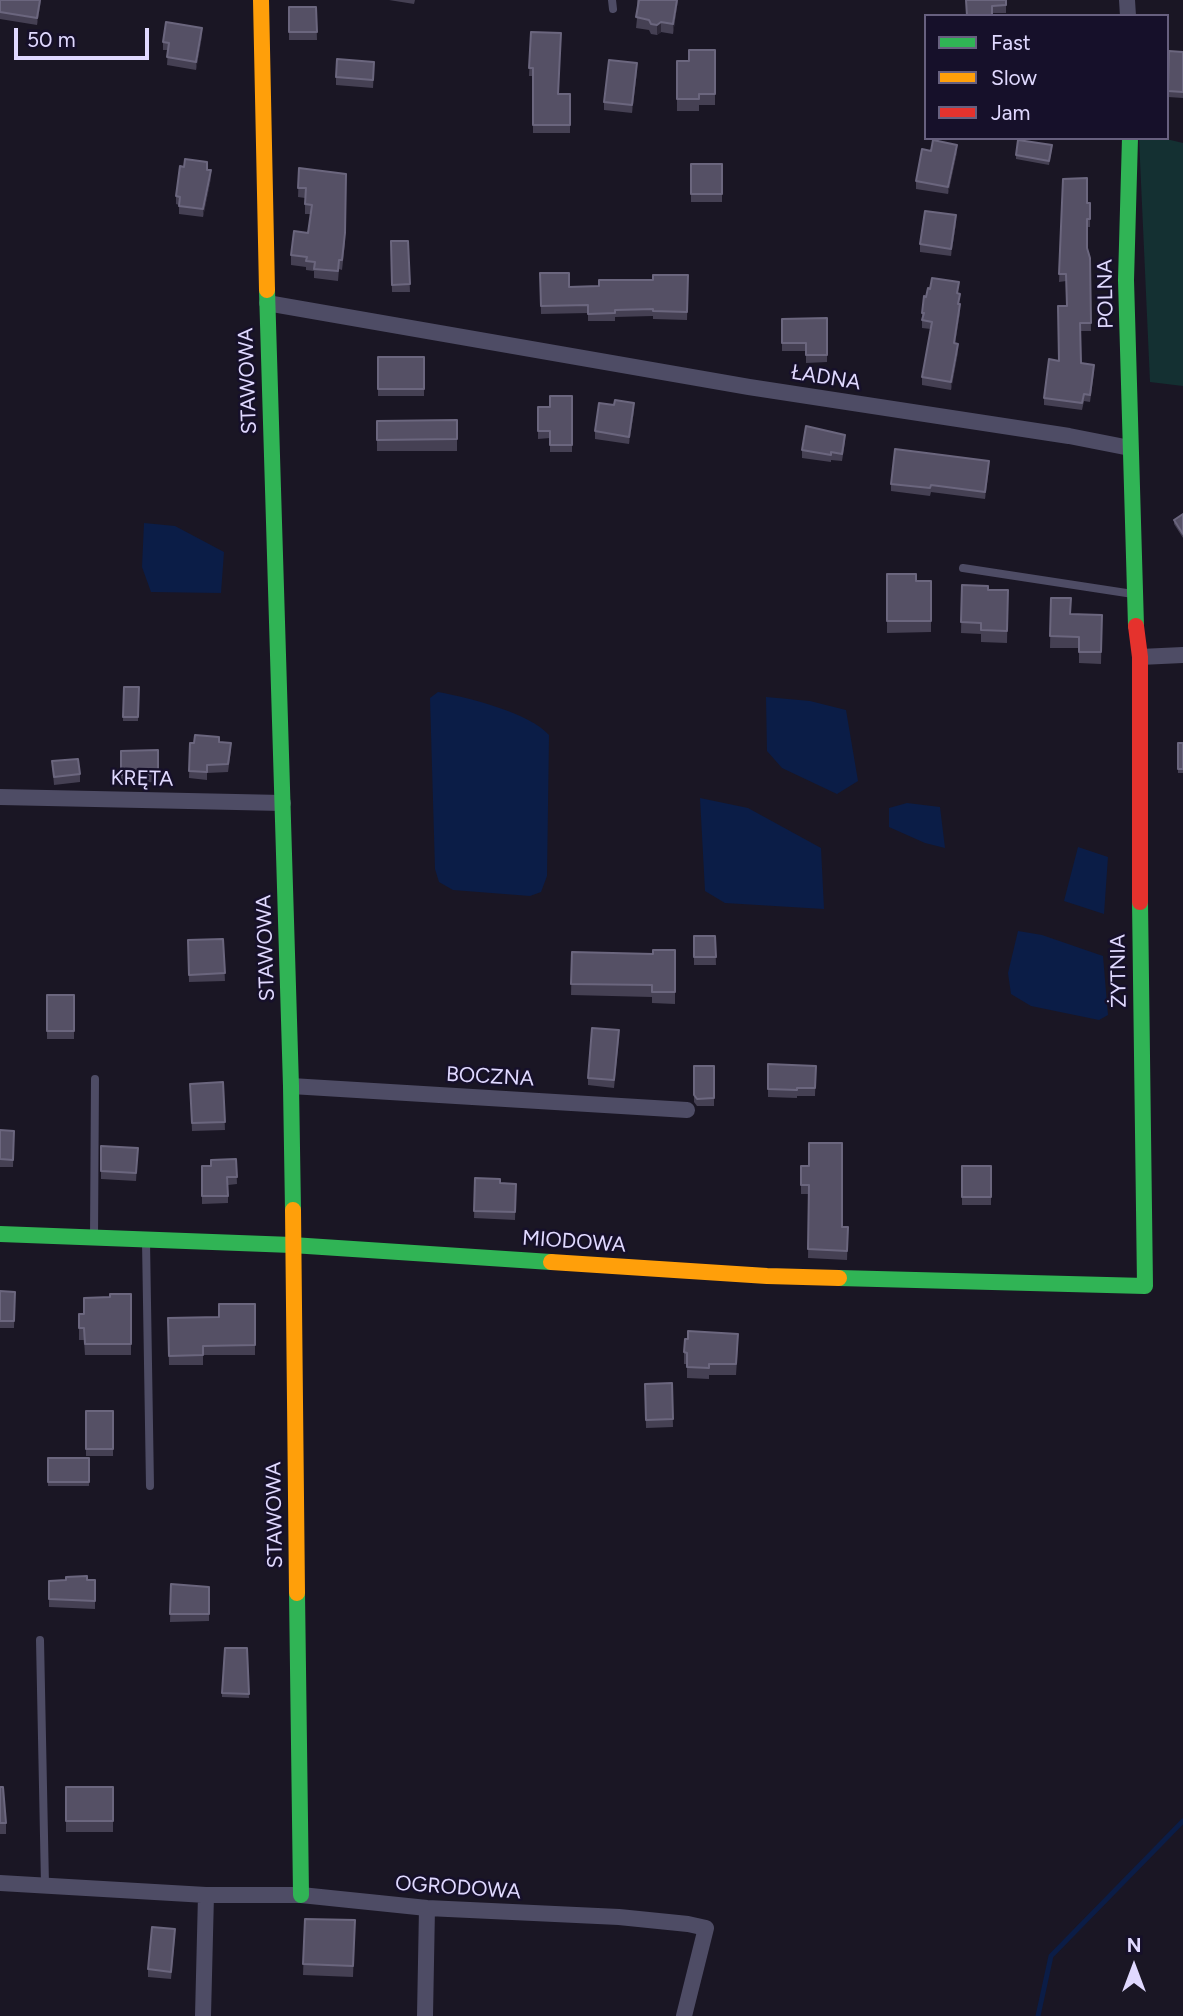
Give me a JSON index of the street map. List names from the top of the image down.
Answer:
{
  "streets": {
    "street": [
      "POLNA",
      "ŁADNA",
      "STAWOWA",
      "KRĘTA",
      "ŻYTNIA",
      "BOCZNA",
      "MIODOWA",
      "OGRODOWA"
    ]
  },
  "crossings": [
    ["POLNA", "ŁADNA"],
    ["ŁADNA", "STAWOWA"],
    ["STAWOWA", "KRĘTA"],
    ["STAWOWA", "BOCZNA"],
    ["STAWOWA", "MIODOWA"],
    ["STAWOWA", "OGRODOWA"],
    ["ŻYTNIA", "MIODOWA"]
  ],
  "legend": ["Fast", "Slow", "Jam"],
  "scale_bar": "50 m",
  "north": "top"
}
